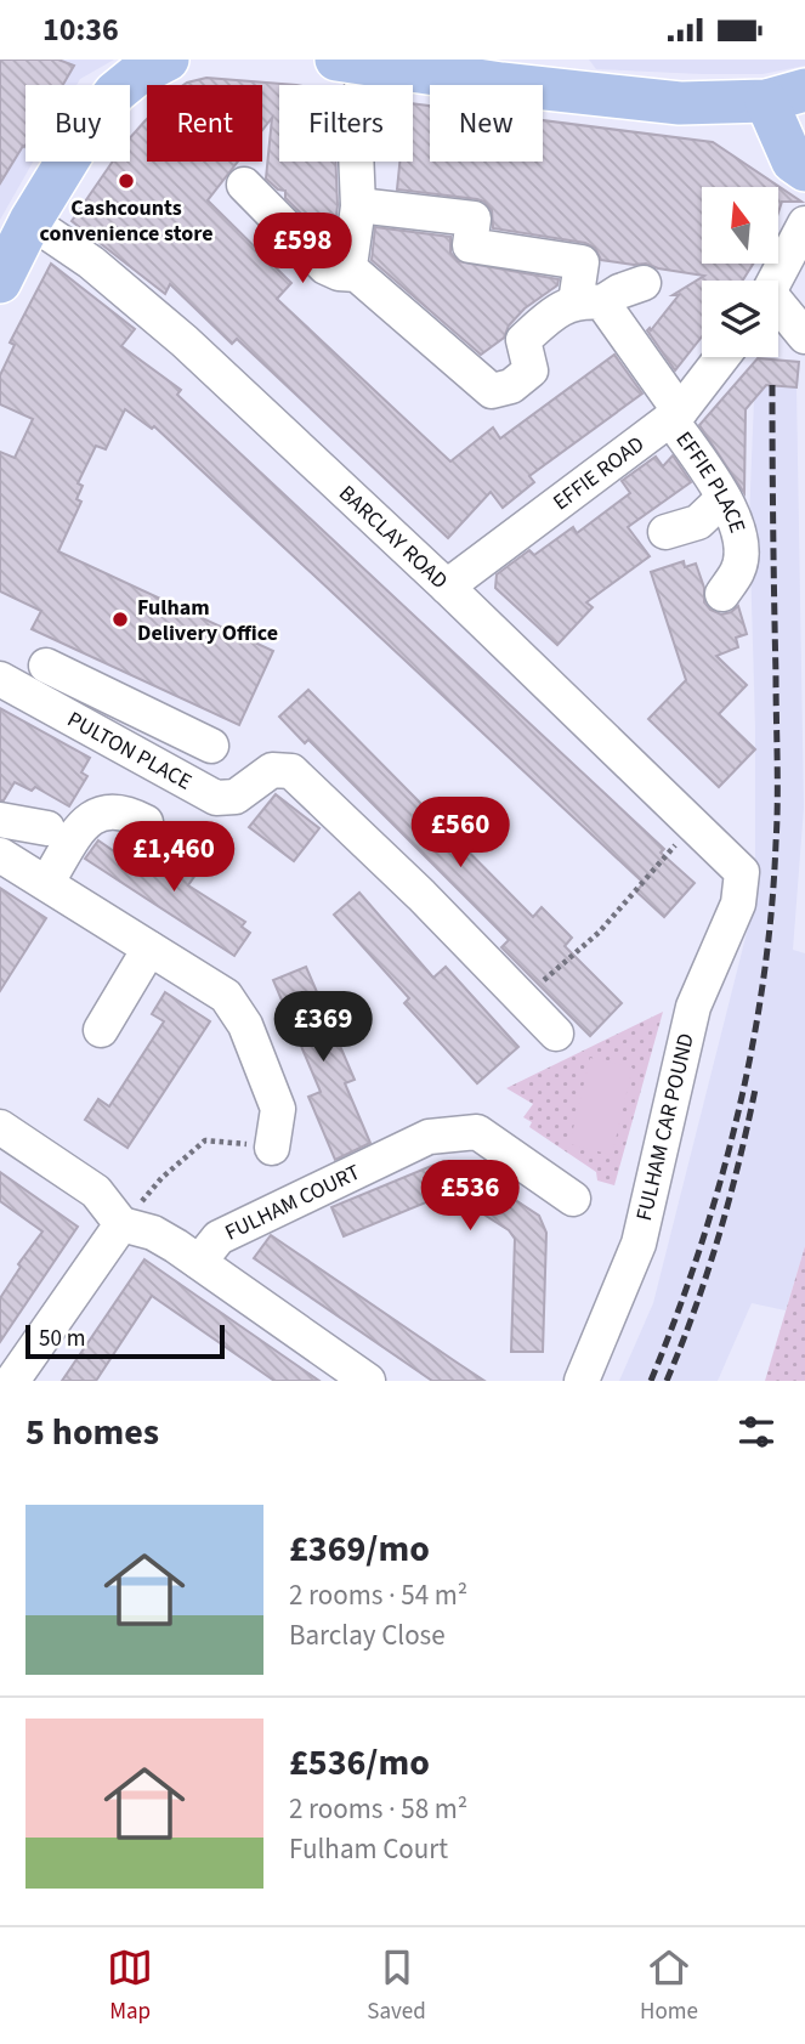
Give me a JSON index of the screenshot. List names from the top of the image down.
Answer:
{
  "streets": {
    "street": [
      "EFFIE ROAD",
      "EFFIE PLACE",
      "BARCLAY ROAD",
      "PULTON PLACE",
      "FULHAM CAR POUND",
      "FULHAM COURT"
    ]
  },
  "crossings": [
    ["EFFIE ROAD", "EFFIE PLACE"],
    ["EFFIE ROAD", "BARCLAY ROAD"],
    ["BARCLAY ROAD", "FULHAM CAR POUND"]
  ],
  "places": ["Cashcounts convenience store", "Fulham Delivery Office"],
  "scale_bar": "50 m",
  "north": "top",
  "page": {
    "status": "10:36",
    "chip": [
      "Buy",
      "Rent",
      "Filters",
      "New"
    ],
    "price": [
      "£598",
      "£560",
      "£1,460",
      "£369",
      "£536"
    ],
    "scale": "50 m",
    "heading": "5 homes",
    "list": [
      {
        "name": "£369/mo",
        "note": "2 rooms · 54 m² · Barclay Close"
      },
      {
        "name": "£536/mo",
        "note": "2 rooms · 58 m² · Fulham Court"
      }
    ],
    "tabs": ["Map", "Saved", "Home"]
  }
}
